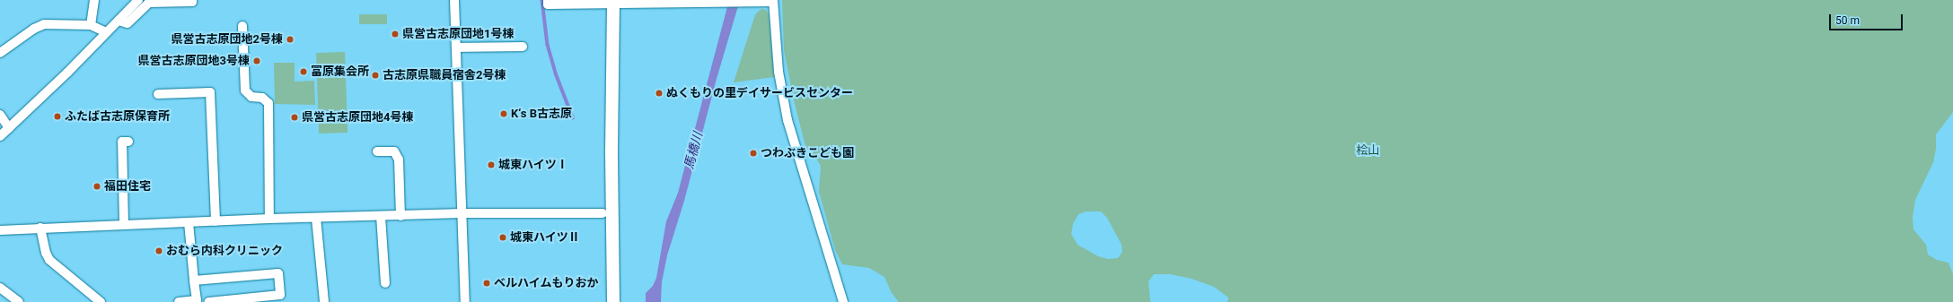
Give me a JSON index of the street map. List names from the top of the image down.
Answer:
{
  "water": ["馬橋川"],
  "parks": ["桧山"],
  "places": [
    "県営古志原団地1号棟",
    "県営古志原団地2号棟",
    "県営古志原団地3号棟",
    "冨原集会所",
    "古志原県職員宿舎2号棟",
    "ぬくもりの里デイサービスセンター",
    "K‘s B古志原",
    "ふたば古志原保育所",
    "県営古志原団地4号棟",
    "つわぶきこども園",
    "城東ハイツⅠ",
    "福田住宅",
    "城東ハイツⅡ",
    "おむら内科クリニック",
    "ベルハイムもりおか"
  ],
  "scale_bar": "50 m"
}
